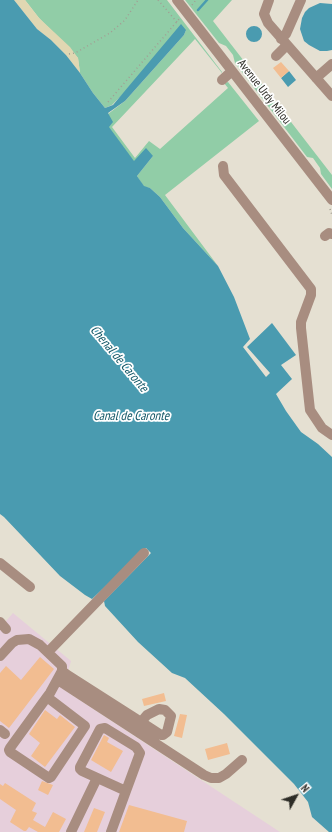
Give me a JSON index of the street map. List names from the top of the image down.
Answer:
{
  "streets": {
    "street": ["Avenue Urdy Milou"]
  },
  "water": ["Chenal de Caronte", "Canal de Caronte"],
  "north": "top right"
}
